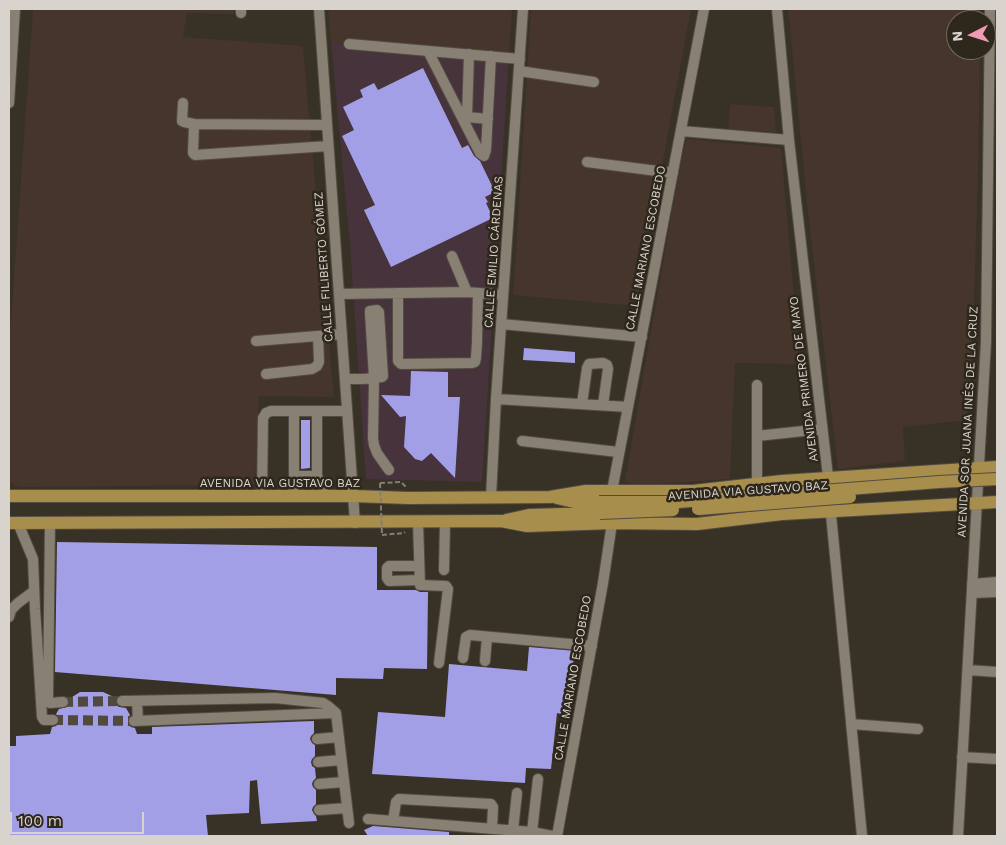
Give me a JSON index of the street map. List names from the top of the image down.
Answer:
{
  "streets": {
    "main road": ["AVENIDA VIA GUSTAVO BAZ"],
    "street": [
      "CALLE MARIANO ESCOBEDO",
      "CALLE EMILIO CÁRDENAS",
      "CALLE FILIBERTO GÓMEZ",
      "AVENIDA PRIMERO DE MAYO",
      "AVENIDA SOR JUANA INÉS DE LA CRUZ"
    ]
  },
  "crossings": [
    ["CALLE MARIANO ESCOBEDO", "AVENIDA VIA GUSTAVO BAZ"],
    ["CALLE EMILIO CÁRDENAS", "AVENIDA VIA GUSTAVO BAZ"],
    ["CALLE FILIBERTO GÓMEZ", "AVENIDA VIA GUSTAVO BAZ"],
    ["AVENIDA PRIMERO DE MAYO", "AVENIDA VIA GUSTAVO BAZ"],
    ["AVENIDA SOR JUANA INÉS DE LA CRUZ", "AVENIDA VIA GUSTAVO BAZ"]
  ],
  "scale_bar": "100 m",
  "north": "left"
}
